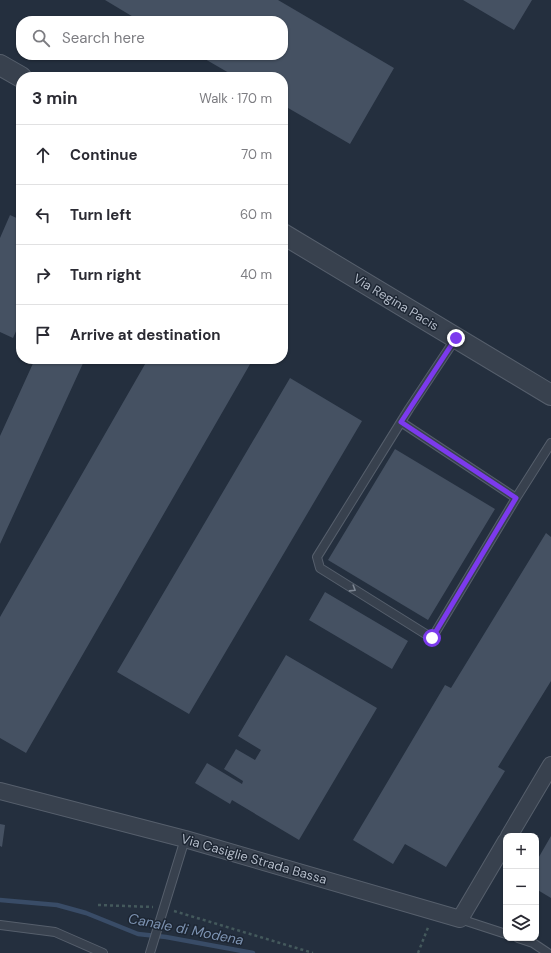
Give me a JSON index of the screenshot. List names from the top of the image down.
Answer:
{
  "streets": {
    "street": ["Via Regina Pacis", "Via Casiglie Strada Bassa"]
  },
  "water": ["Canale di Modena"],
  "page": {
    "search": "Search here",
    "heading": ["3 min", "Walk · 170 m"],
    "list": [
      ["Continue", "70 m"],
      ["Turn left", "60 m"],
      ["Turn right", "40 m"],
      "Arrive at destination"
    ],
    "map_buttons": ["+", "−"]
  }
}
